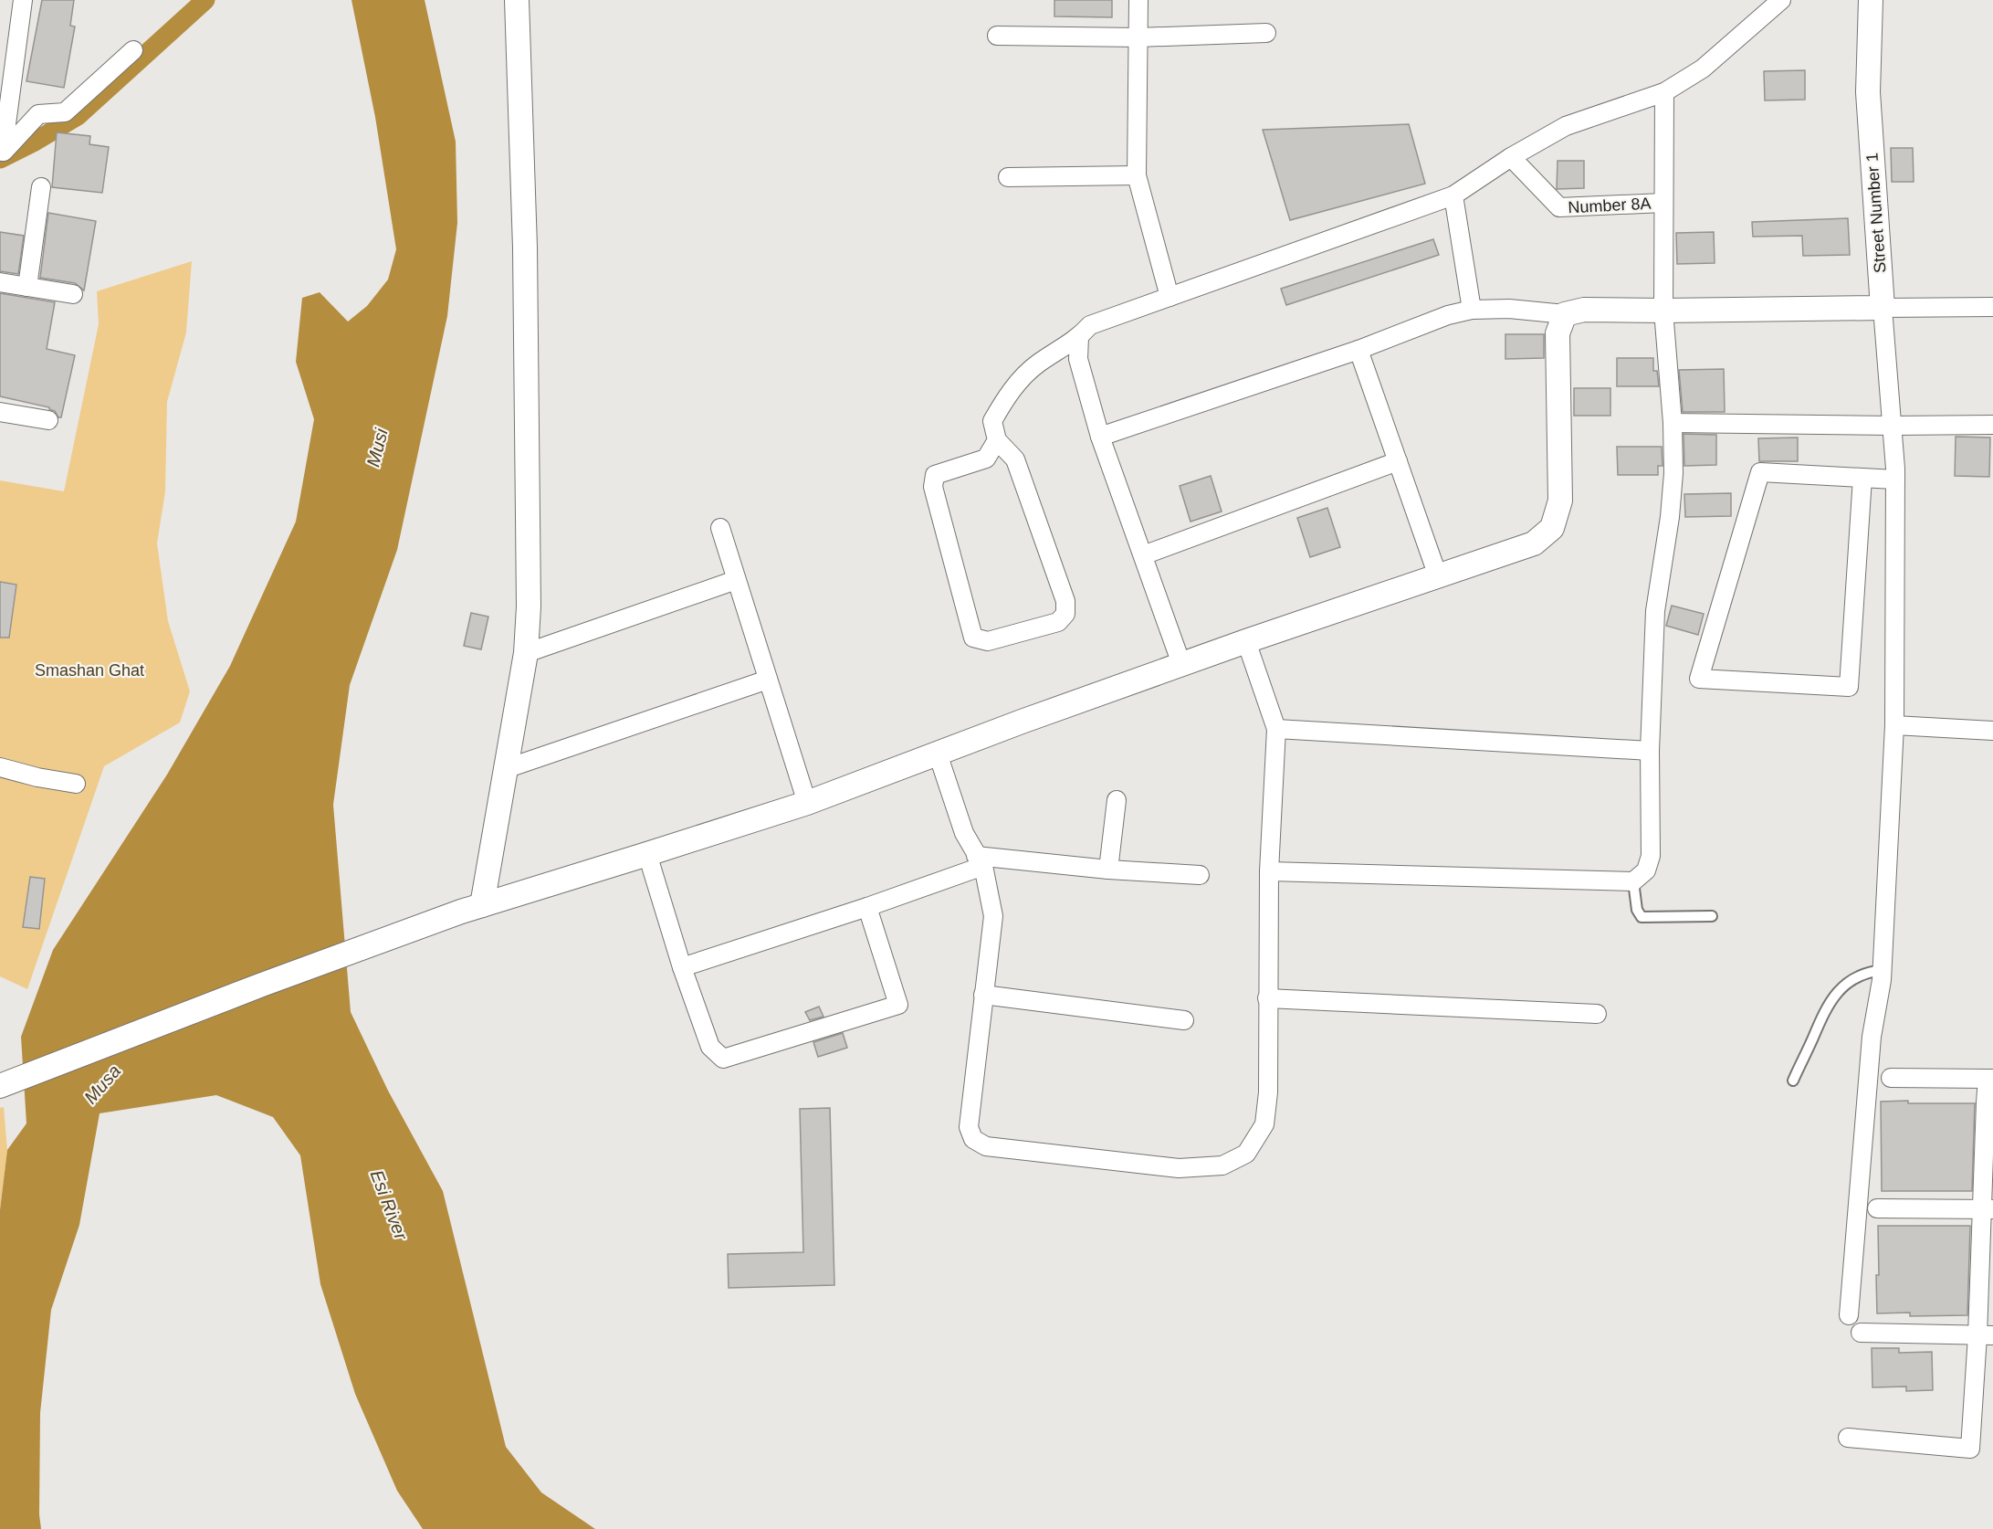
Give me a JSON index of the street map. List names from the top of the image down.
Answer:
{
  "streets": {
    "street": ["Number 8A", "Street Number 1"]
  },
  "water": ["Musi", "Musa", "Esi River"],
  "parks": ["Smashan Ghat"]
}
